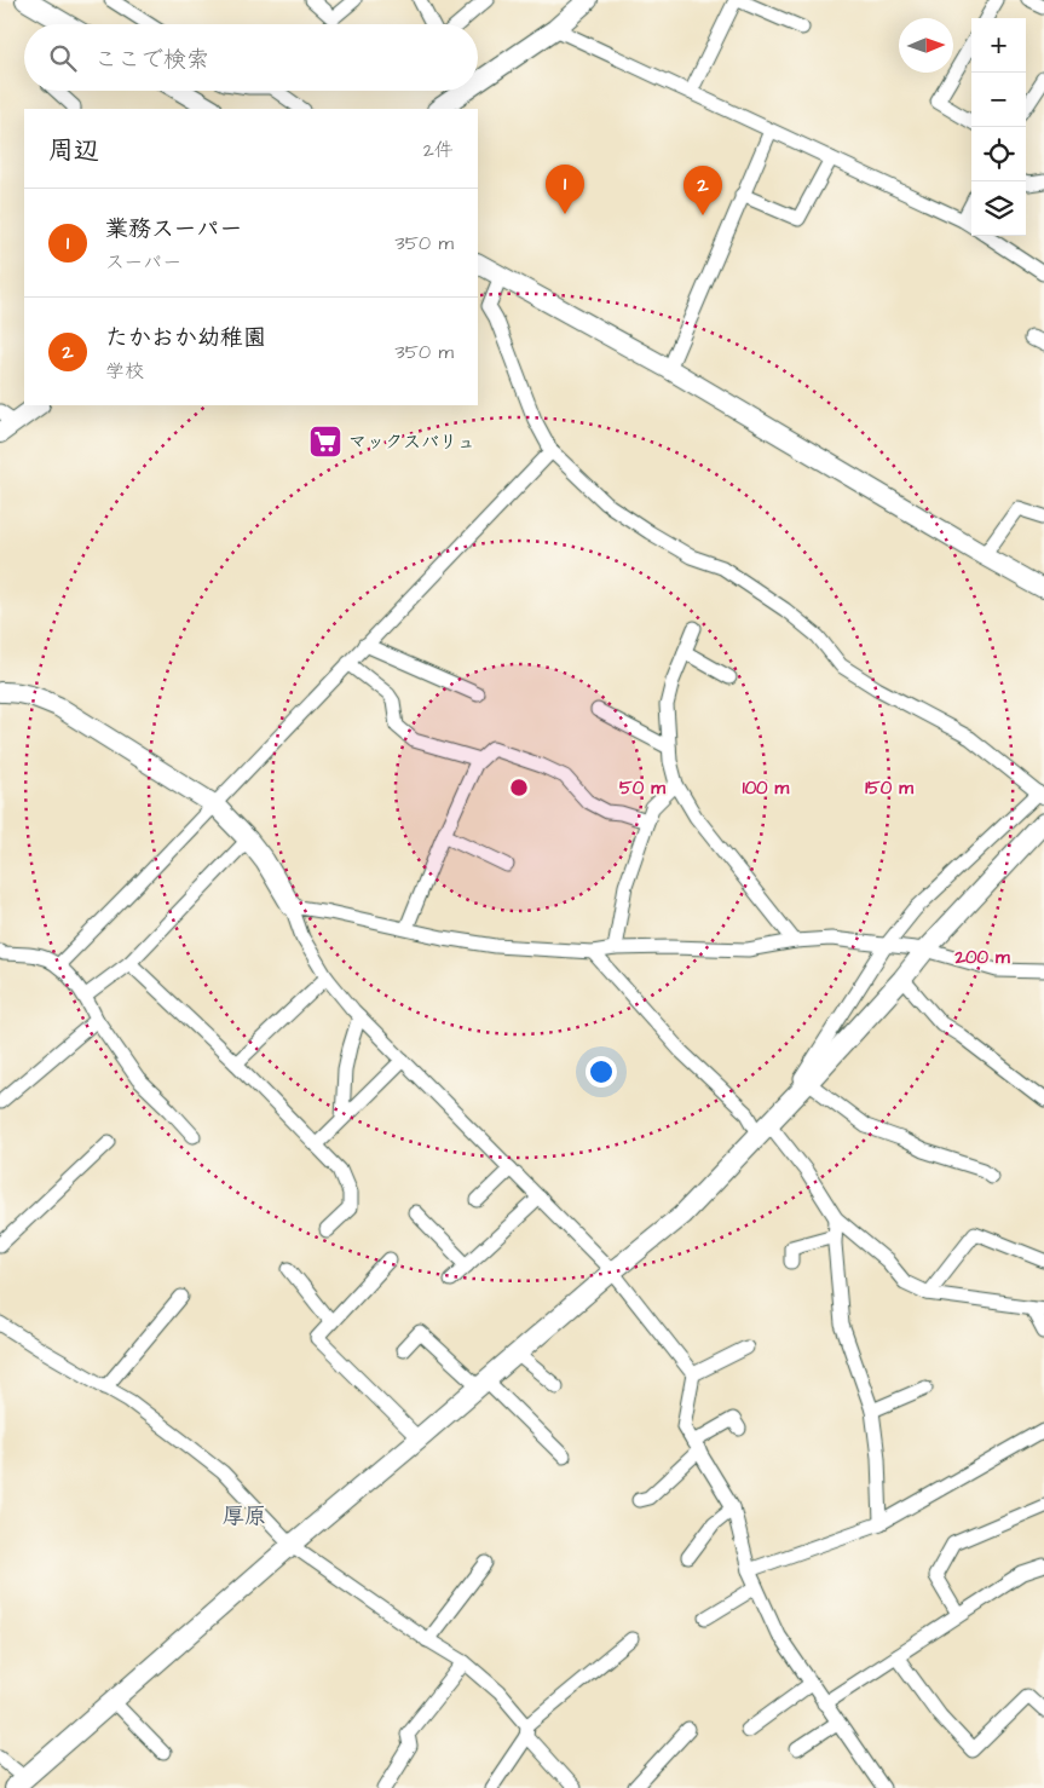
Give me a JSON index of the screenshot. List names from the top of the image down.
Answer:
{
  "districts": ["厚原"],
  "places": {
    "supermarket": ["マックスバリュ"]
  },
  "north": "right",
  "page": {
    "map_buttons": ["+", "−"],
    "search": "ここで検索",
    "heading": ["周辺", "2件"],
    "pins": ["1", "2"],
    "list": [
      {
        "mark": "1",
        "name": "業務スーパー",
        "note": "スーパー",
        "value": "350 m"
      },
      {
        "mark": "2",
        "name": "たかおか幼稚園",
        "note": "学校",
        "value": "350 m"
      }
    ]
  },
  "rings": [
    "50 m",
    "100 m",
    "150 m",
    "200 m"
  ]
}
